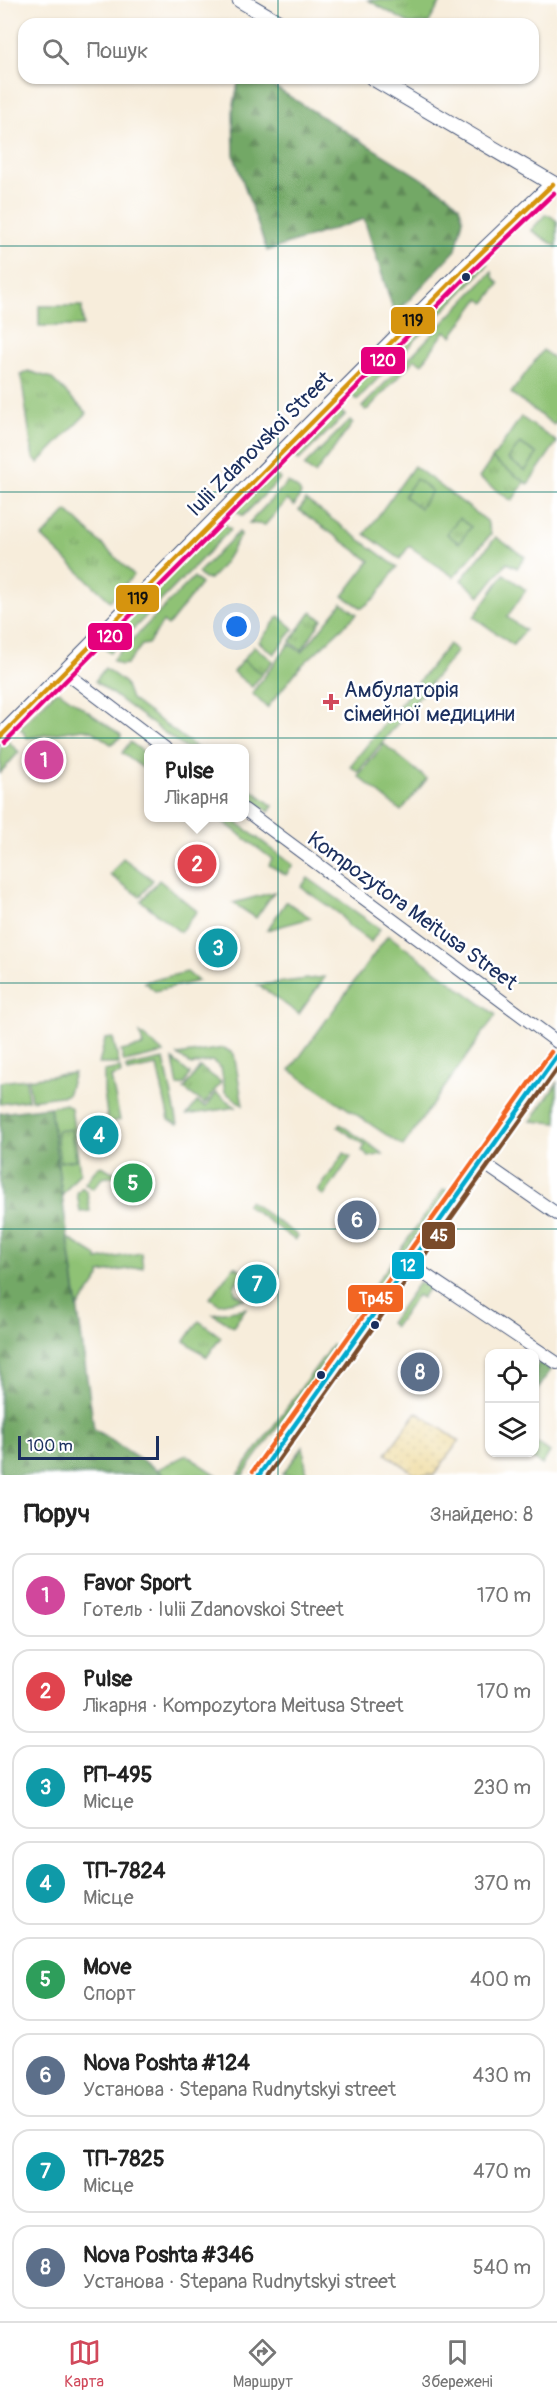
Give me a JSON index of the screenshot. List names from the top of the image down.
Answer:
{
  "streets": {
    "street": ["Iulii Zdanovskoi Street", "Kompozytora Meitusa Street"]
  },
  "places": {
    "health": ["Амбулаторія сімейної медицини"]
  },
  "lines": [
    "transit line 119",
    "transit line 120",
    "transit line Тр45",
    "transit line 12",
    "transit line 45"
  ],
  "scale_bar": "100 m",
  "page": {
    "search": "Пошук",
    "pins": [
      "1",
      "2",
      "3",
      "4",
      "5",
      "6",
      "7",
      "8"
    ],
    "popup": ["Pulse", "Лікарня"],
    "scale": "100 m",
    "heading": ["Поруч", "Знайдено: 8"],
    "list": [
      {
        "mark": "1",
        "name": "Favor Sport",
        "note": "Готель · Iulii Zdanovskoi Street",
        "value": "170 m"
      },
      {
        "mark": "2",
        "name": "Pulse",
        "note": "Лікарня · Kompozytora Meitusa Street",
        "value": "170 m"
      },
      {
        "mark": "3",
        "name": "РП-495",
        "note": "Місце",
        "value": "230 m"
      },
      {
        "mark": "4",
        "name": "ТП-7824",
        "note": "Місце",
        "value": "370 m"
      },
      {
        "mark": "5",
        "name": "Move",
        "note": "Спорт",
        "value": "400 m"
      },
      {
        "mark": "6",
        "name": "Nova Poshta #124",
        "note": "Установа · Stepana Rudnytskyi street",
        "value": "430 m"
      },
      {
        "mark": "7",
        "name": "ТП-7825",
        "note": "Місце",
        "value": "470 m"
      },
      {
        "mark": "8",
        "name": "Nova Poshta #346",
        "note": "Установа · Stepana Rudnytskyi street",
        "value": "540 m"
      }
    ],
    "nav": ["Карта", "Маршрут", "Збережені"]
  }
}
